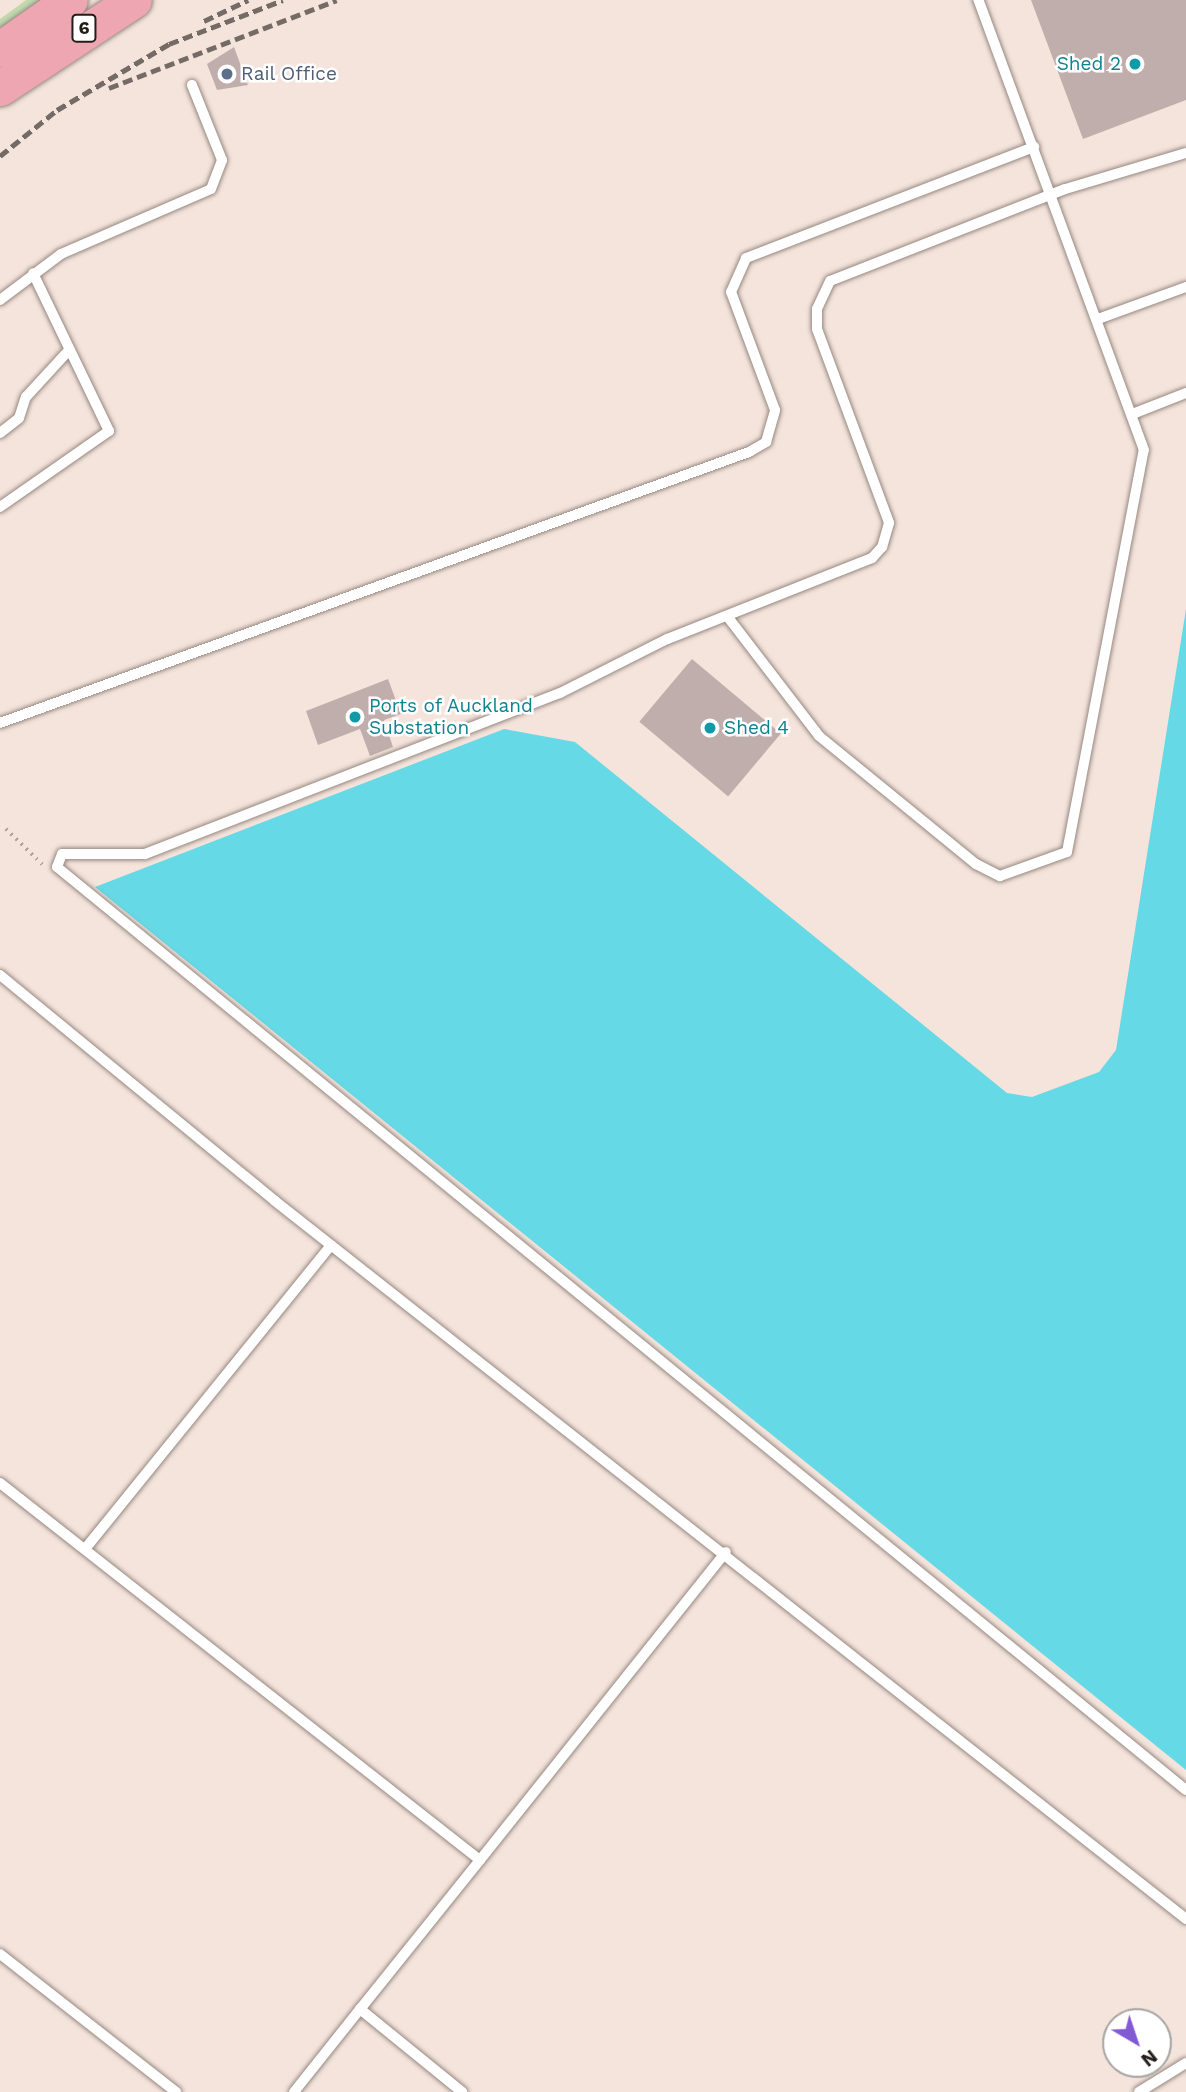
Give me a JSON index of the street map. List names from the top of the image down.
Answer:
{
  "streets": {
    "main road": ["6"]
  },
  "places": [
    "Shed 2",
    "Rail Office",
    "Ports of Auckland Substation",
    "Shed 4"
  ],
  "north": "bottom right"
}
